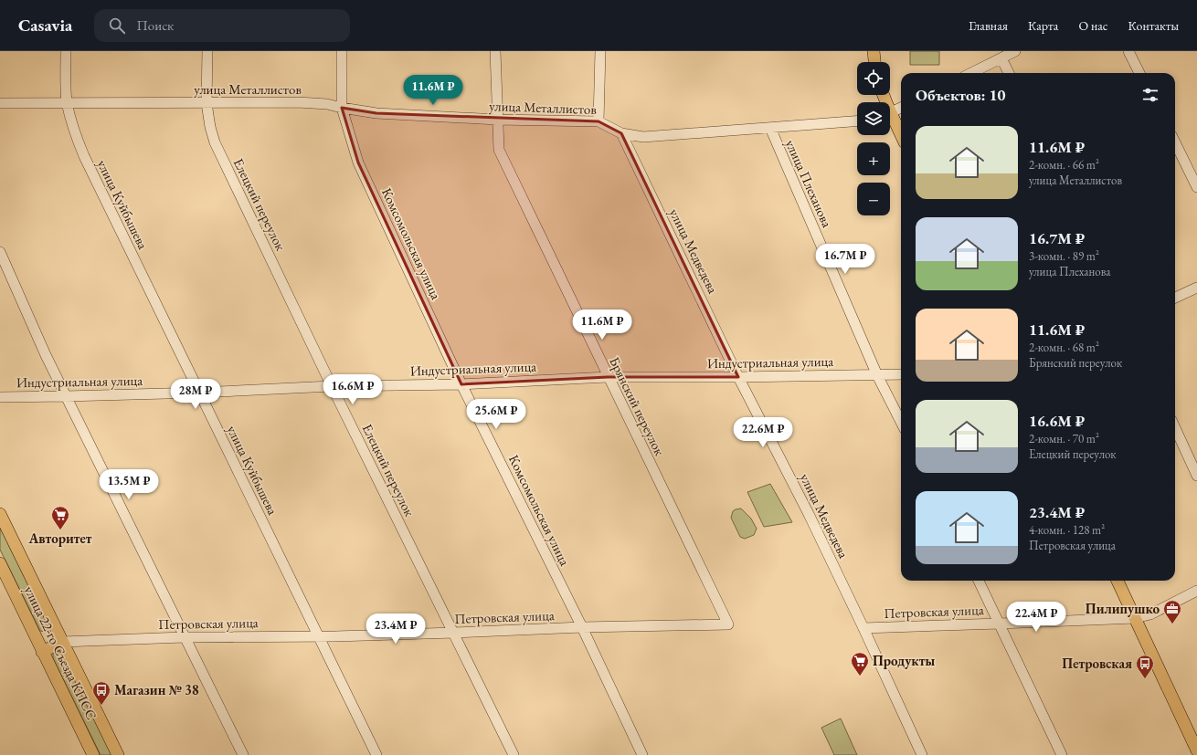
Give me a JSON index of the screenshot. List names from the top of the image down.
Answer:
{
  "streets": {
    "main road": ["улица 22-го Съезда КПСС"],
    "street": [
      "улица Металлистов",
      "улица Плеханова",
      "улица Куйбышева",
      "Елецкий переулок",
      "Комсомольская улица",
      "улица Медведева",
      "Индустриальная улица",
      "Брянский переулок",
      "Петровская улица"
    ]
  },
  "crossings": [
    ["улица Металлистов", "улица Плеханова"],
    ["улица Металлистов", "улица Куйбышева"],
    ["улица Металлистов", "Елецкий переулок"],
    ["улица Металлистов", "Комсомольская улица"],
    ["улица Металлистов", "улица Медведева"],
    ["улица Металлистов", "Брянский переулок"],
    ["улица Плеханова", "Индустриальная улица"],
    ["улица Куйбышева", "Индустриальная улица"],
    ["улица Куйбышева", "Петровская улица"],
    ["Елецкий переулок", "Индустриальная улица"],
    ["Елецкий переулок", "Петровская улица"],
    ["Комсомольская улица", "Индустриальная улица"],
    ["Комсомольская улица", "Петровская улица"],
    ["улица Медведева", "Индустриальная улица"],
    ["улица Медведева", "Петровская улица"],
    ["Индустриальная улица", "Брянский переулок"],
    ["Брянский переулок", "Петровская улица"],
    ["Петровская улица", "улица 22-го Съезда КПСС"]
  ],
  "places": {
    "supermarket": ["Авторитет", "Продукты"],
    "office": ["Пилипушко"],
    "bus stop": ["Петровская", "Магазин № 38"]
  },
  "page": {
    "header": "Casavia",
    "search": "Поиск",
    "nav": [
      "Главная",
      "Карта",
      "О нас",
      "Контакты"
    ],
    "map_buttons": ["+", "−"],
    "heading": "Объектов: 10",
    "price": [
      "11.6M ₽",
      "16.7M ₽",
      "11.6M ₽",
      "16.6M ₽",
      "28M ₽",
      "25.6M ₽",
      "22.6M ₽",
      "13.5M ₽",
      "22.4M ₽",
      "23.4M ₽"
    ],
    "list": [
      {
        "name": "11.6M ₽",
        "note": "2-комн. · 66 m² · улица Металлистов"
      },
      {
        "name": "16.7M ₽",
        "note": "3-комн. · 89 m² · улица Плеханова"
      },
      {
        "name": "11.6M ₽",
        "note": "2-комн. · 68 m² · Брянский переулок"
      },
      {
        "name": "16.6M ₽",
        "note": "2-комн. · 70 m² · Елецкий переулок"
      },
      {
        "name": "23.4M ₽",
        "note": "4-комн. · 128 m² · Петровская улица"
      }
    ]
  }
}
